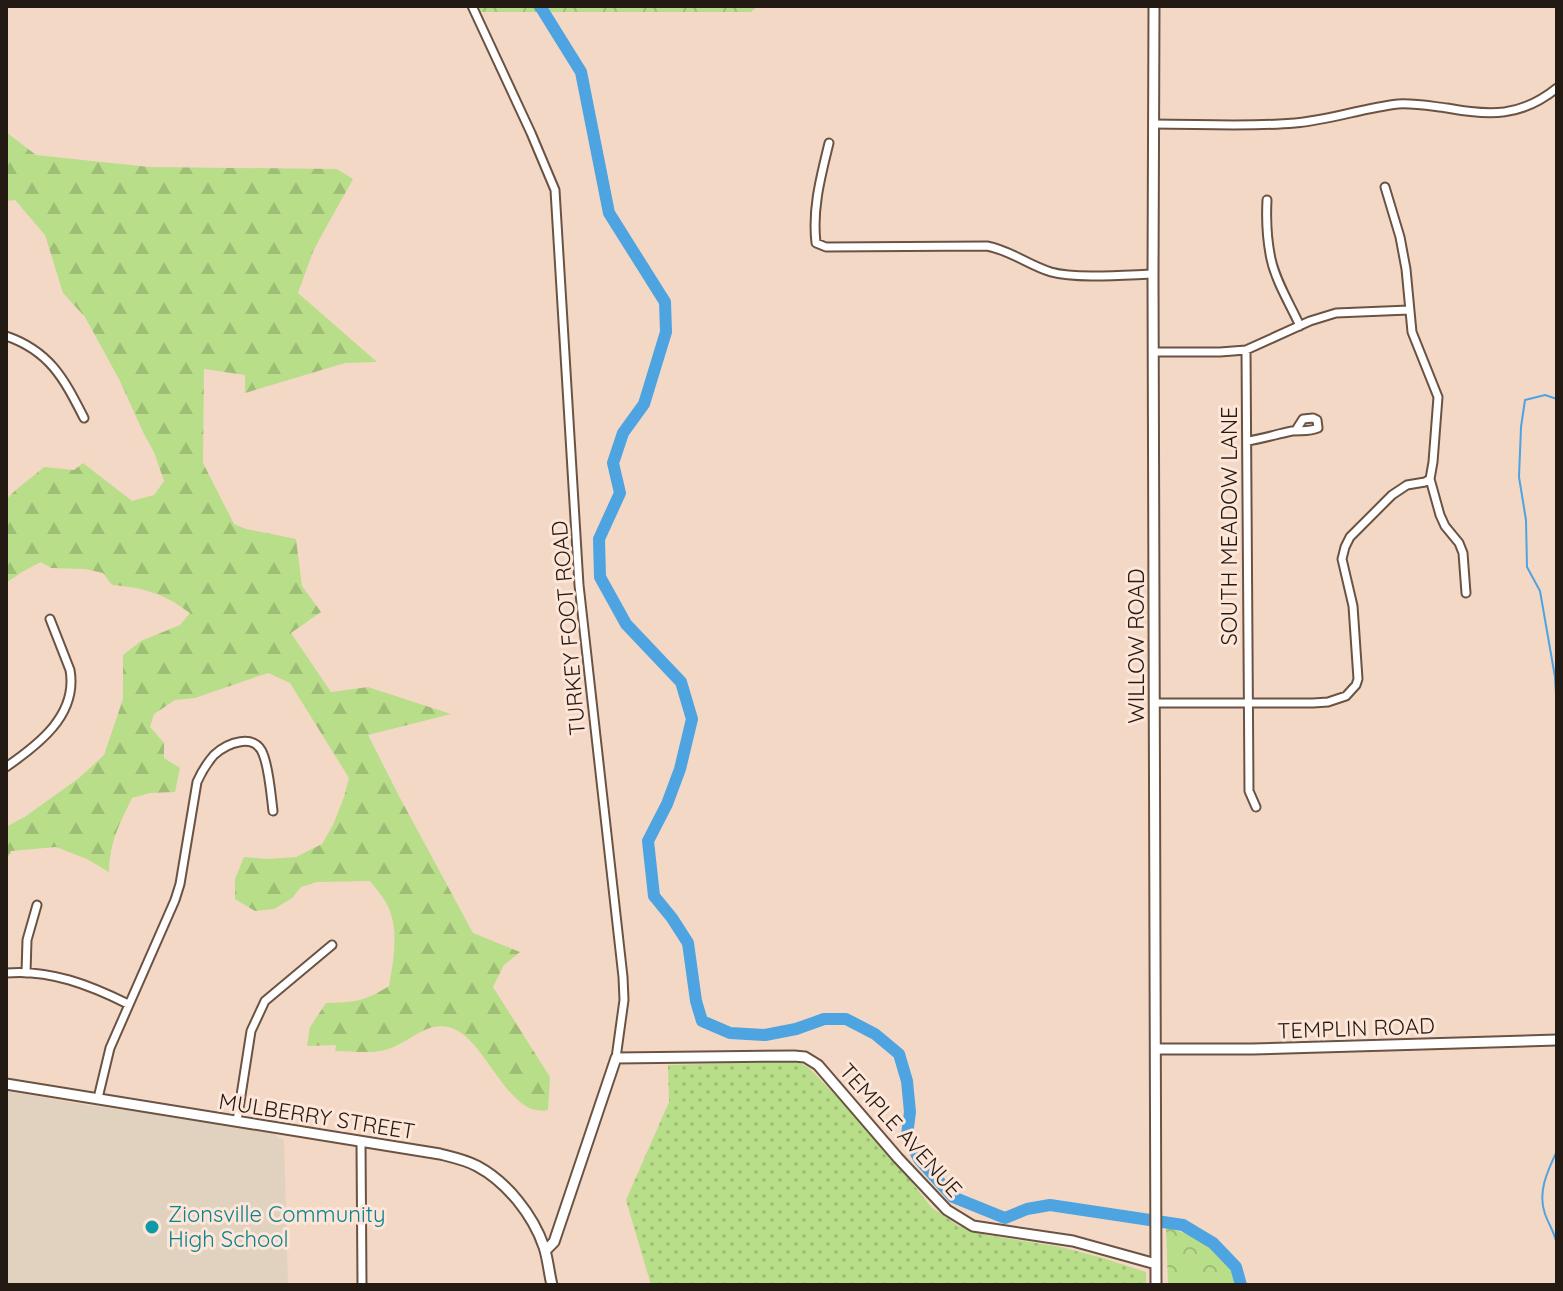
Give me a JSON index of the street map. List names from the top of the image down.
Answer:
{
  "streets": {
    "street": [
      "SOUTH MEADOW LANE",
      "TURKEY FOOT ROAD",
      "WILLOW ROAD",
      "TEMPLIN ROAD",
      "MULBERRY STREET",
      "TEMPLE AVENUE"
    ]
  },
  "crossings": [
    ["TURKEY FOOT ROAD", "MULBERRY STREET"],
    ["TURKEY FOOT ROAD", "TEMPLE AVENUE"],
    ["WILLOW ROAD", "TEMPLIN ROAD"],
    ["WILLOW ROAD", "TEMPLE AVENUE"]
  ],
  "places": ["Zionsville Community High School"]
}
